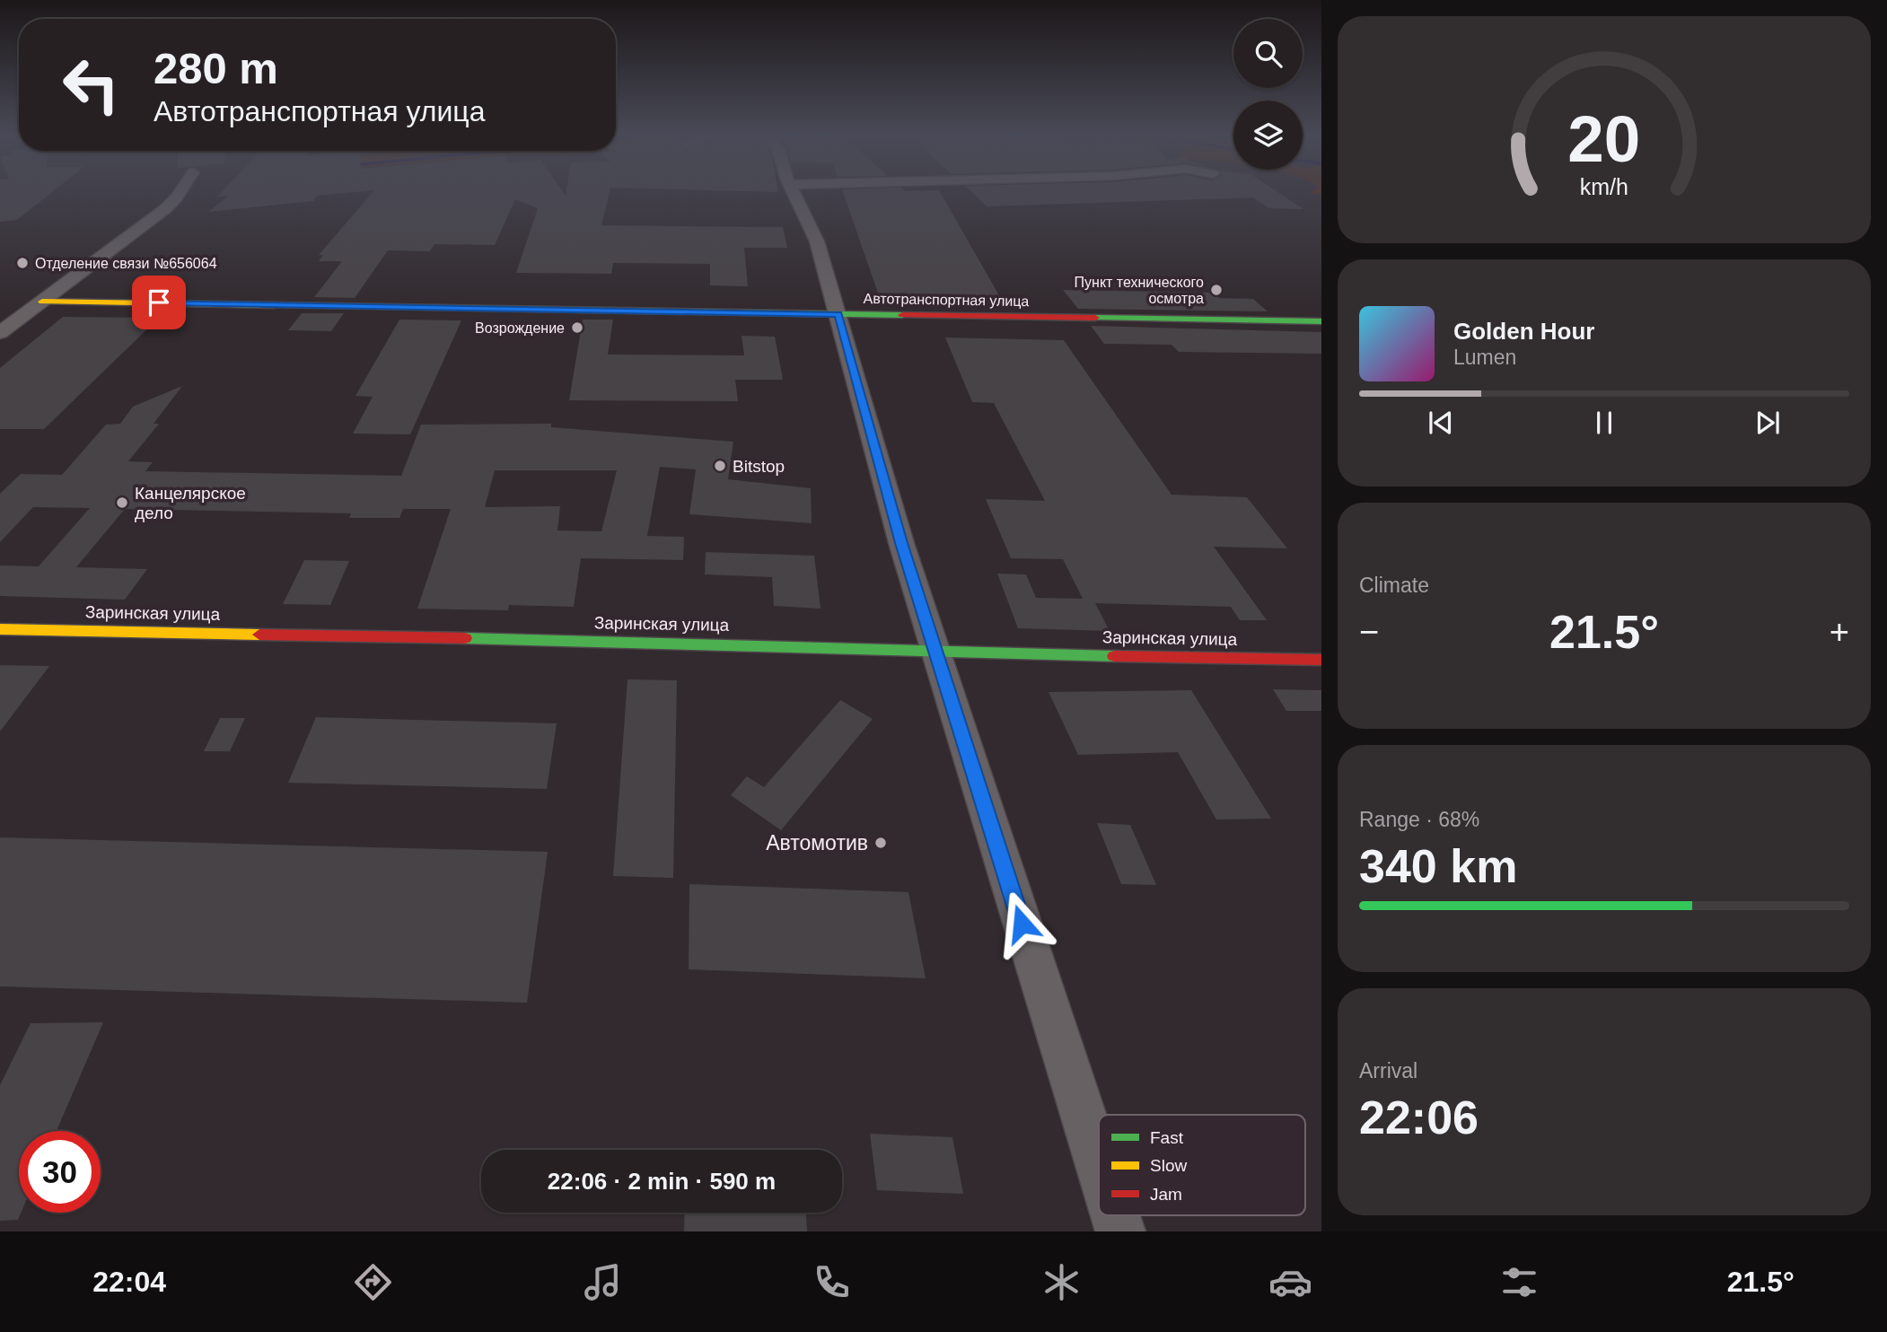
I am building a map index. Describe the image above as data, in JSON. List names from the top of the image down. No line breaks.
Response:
{"streets":{"street":["Автотранспортная улица","Заринская улица"]},"places":["Отделение связи №656064","Пункт технического осмотра","Возрождение","Bitstop","Канцелярское дело","Автомотив"],"legend":["Fast","Slow","Jam"],"page":{"turn":["280 m","Автотранспортная улица"],"song":["Golden Hour","Lumen"],"tile":["Climate",["Range · 68%","340 km"],["Arrival","22:06"]],"heat":["−","21.5°","+"],"limit":"30","trip":"22:06 · 2 min · 590 m","tabs":["22:04","21.5°"],"gauge":["20","km/h"]}}
